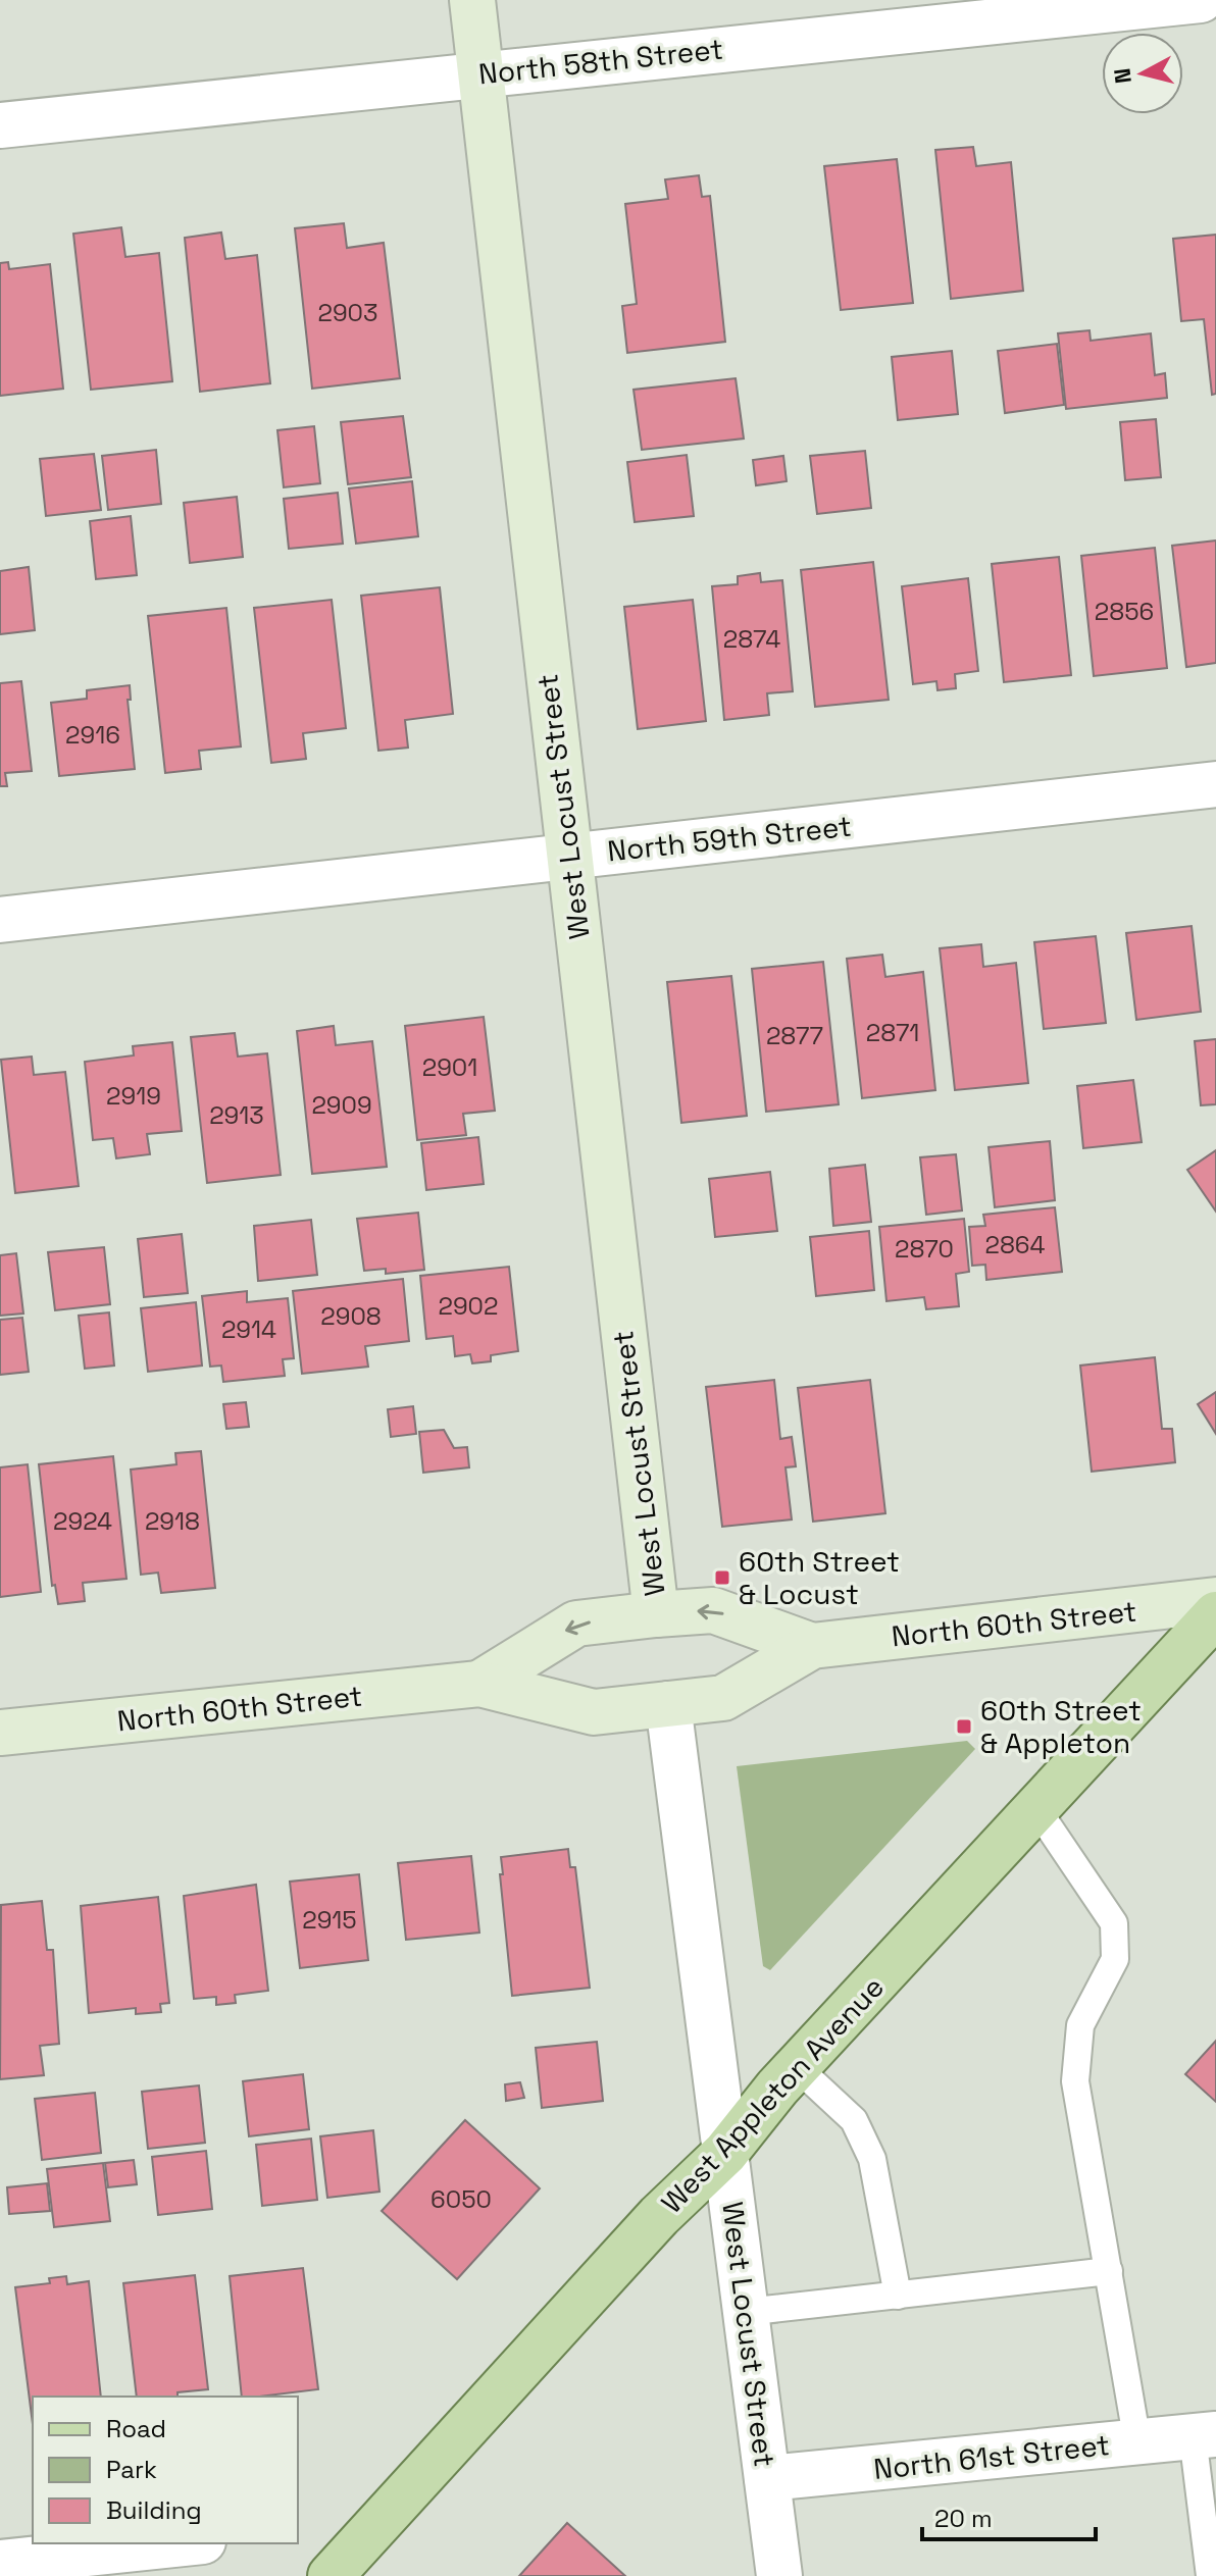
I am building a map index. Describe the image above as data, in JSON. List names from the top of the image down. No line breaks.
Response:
{"streets":{"main road":["West Appleton Avenue"],"street":["North 58th Street","West Locust Street","North 59th Street","North 60th Street","North 61st Street"]},"crossings":[["North 58th Street","West Locust Street"],["West Locust Street","North 59th Street"],["West Locust Street","North 60th Street"],["West Locust Street","West Appleton Avenue"],["West Locust Street","North 61st Street"]],"places":{"transit":["60th Street & Locust","60th Street & Appleton"]},"house_numbers":["2903","2856","2874","2916","2871","2877","2901","2919","2909","2913","2864","2870","2902","2908","2914","2924","2918","2915","6050"],"legend":["Road","Park","Building"],"scale_bar":"20 m","north":"left"}
